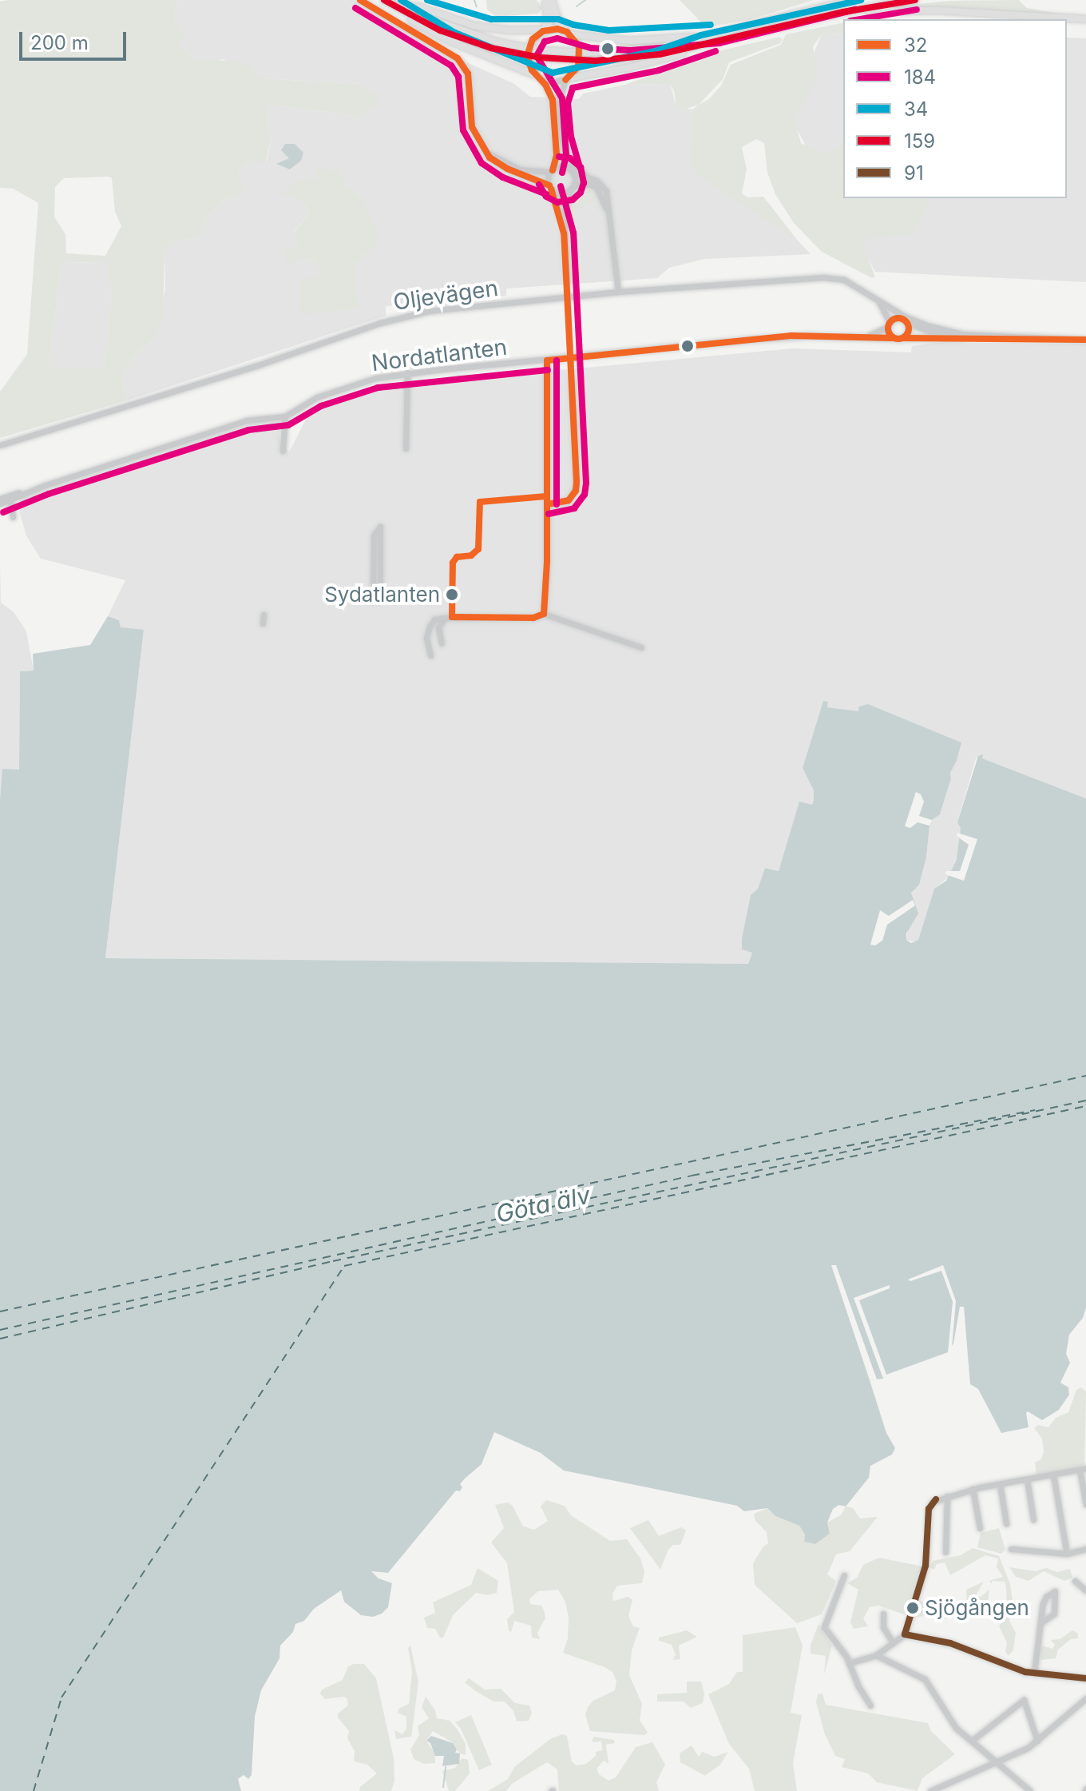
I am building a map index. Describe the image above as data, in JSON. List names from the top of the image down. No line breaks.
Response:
{"streets":{"street":["Oljevägen","Nordatlanten"]},"crossings":[["Oljevägen","Nordatlanten"]],"water":["Göta älv"],"places":["Sydatlanten","Sjögången"],"lines":["transit line 32","transit line 34","transit line 159","transit line 184","transit line 91"],"legend":["32","184","34","159","91"],"scale_bar":"200 m"}
